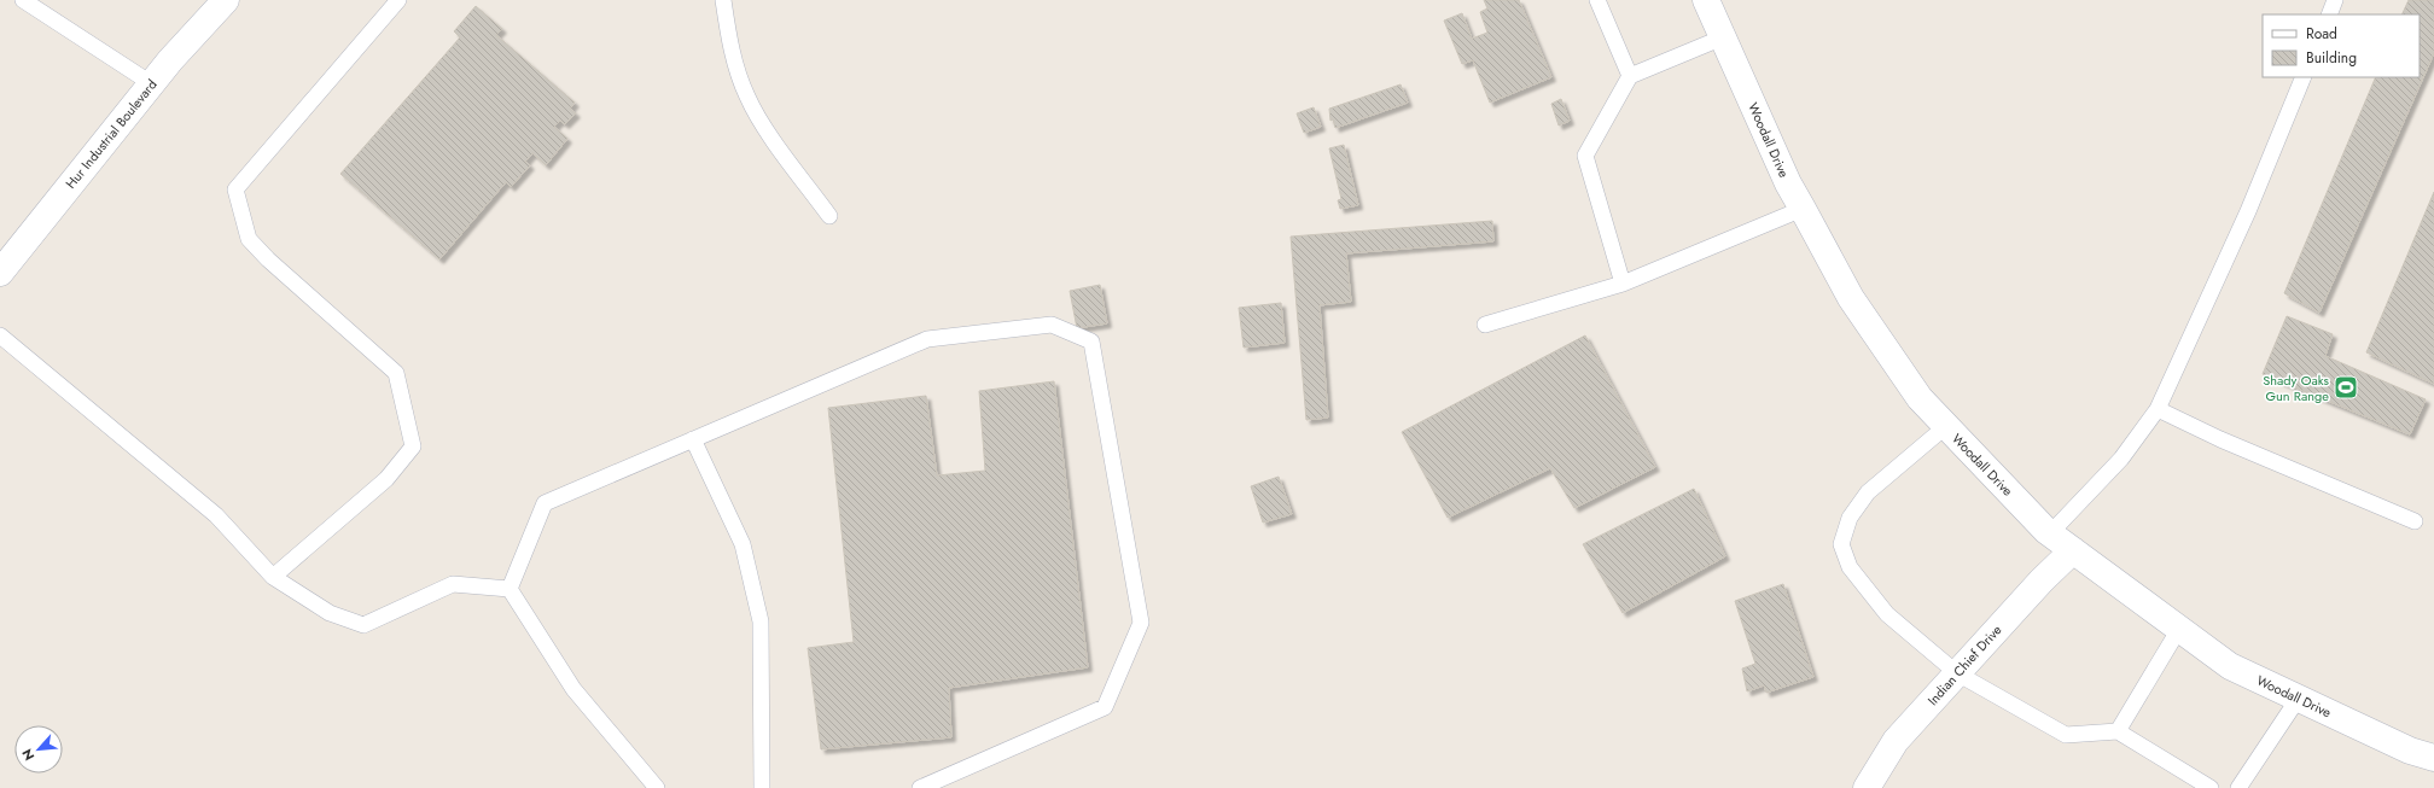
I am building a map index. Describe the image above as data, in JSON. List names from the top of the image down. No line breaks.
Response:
{"streets":{"street":["Hur Industrial Boulevard","Woodall Drive","Indian Chief Drive"]},"crossings":[["Woodall Drive","Indian Chief Drive"]],"places":{"sports":["Shady Oaks Gun Range"]},"legend":["Road","Building"],"north":"bottom left"}
